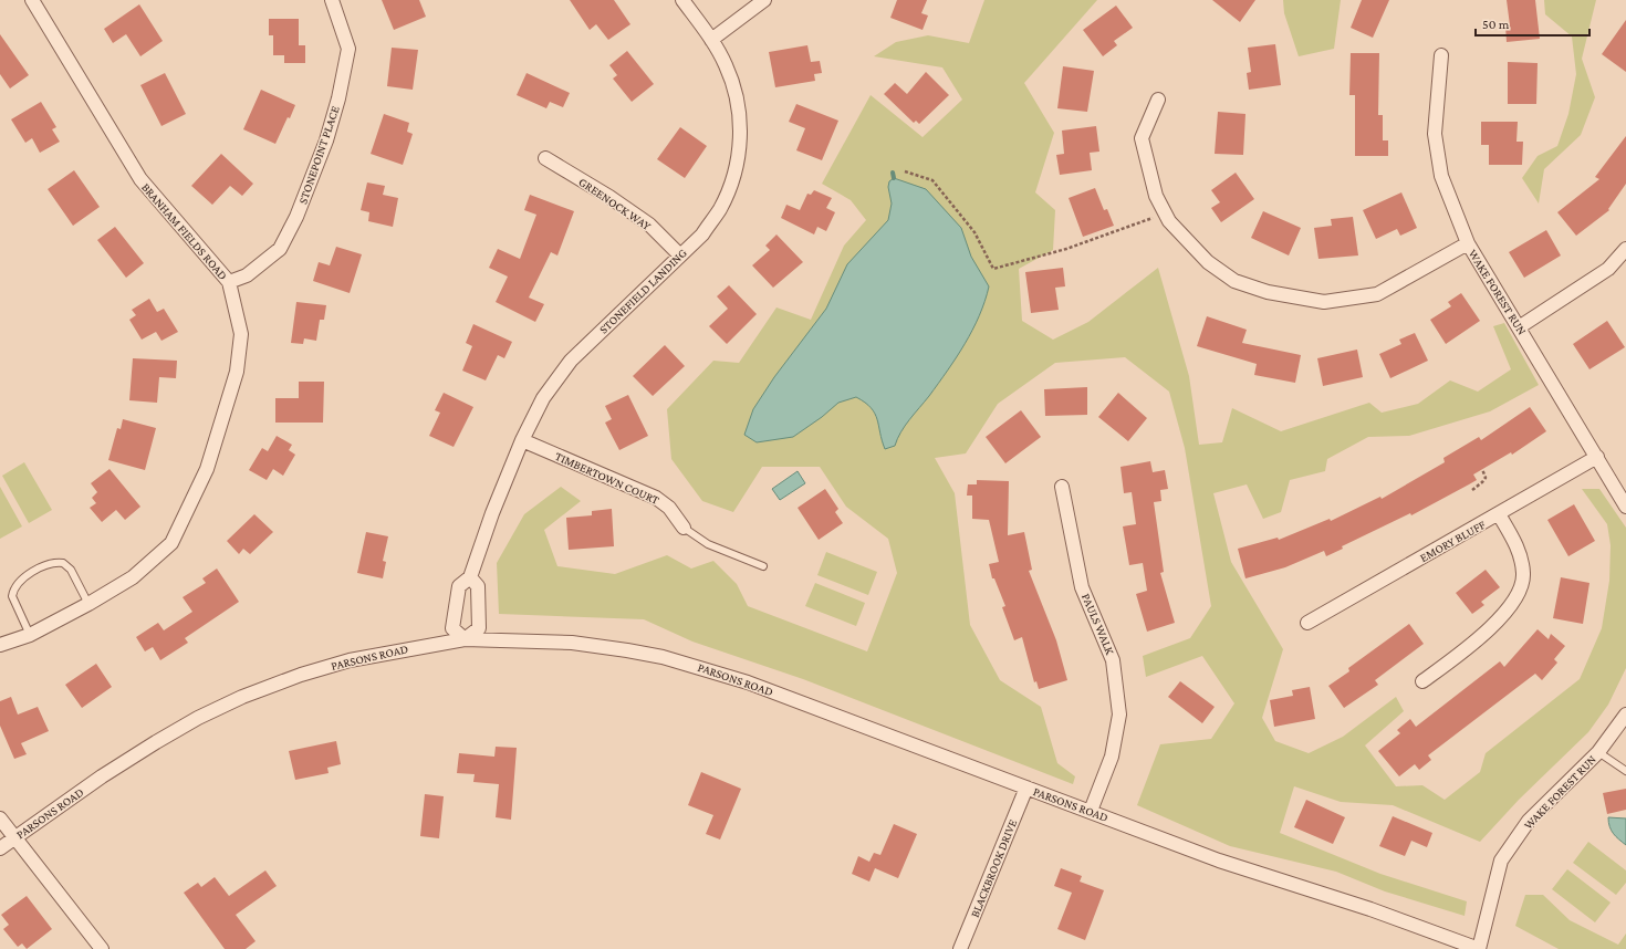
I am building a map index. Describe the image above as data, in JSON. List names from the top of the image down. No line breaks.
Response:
{"streets":{"street":["STONEPOINT PLACE","GREENOCK WAY","BRANHAM FIELDS ROAD","STONEFIELD LANDING","WAKE FOREST RUN","TIMBERTOWN COURT","EMORY BLUFF","PAULS WALK","PARSONS ROAD","BLACKBROOK DRIVE"]},"crossings":[["STONEPOINT PLACE","BRANHAM FIELDS ROAD"],["GREENOCK WAY","STONEFIELD LANDING"],["STONEFIELD LANDING","TIMBERTOWN COURT"],["STONEFIELD LANDING","PARSONS ROAD"],["WAKE FOREST RUN","EMORY BLUFF"],["WAKE FOREST RUN","PARSONS ROAD"],["PAULS WALK","PARSONS ROAD"],["PARSONS ROAD","BLACKBROOK DRIVE"]],"scale_bar":"50 m"}
